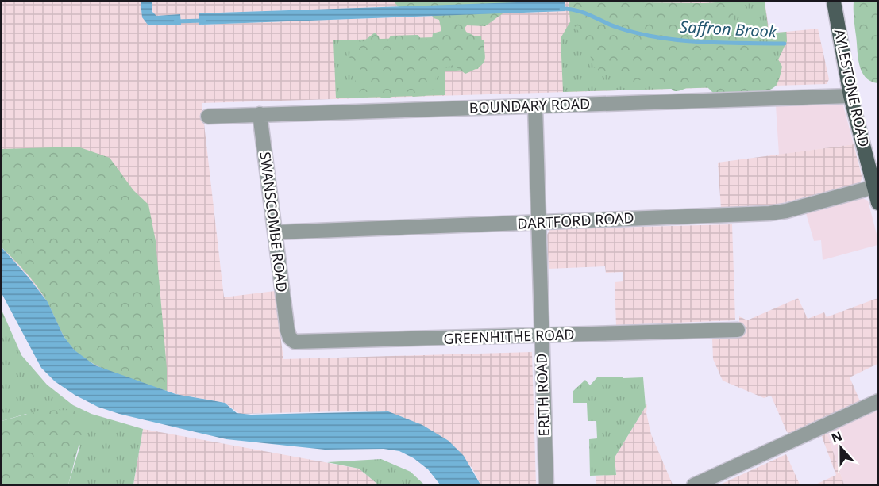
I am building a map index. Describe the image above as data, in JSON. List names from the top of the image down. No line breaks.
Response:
{"streets":{"main road":["AYLESTONE ROAD"],"street":["BOUNDARY ROAD","DARTFORD ROAD","SWANSCOMBE ROAD","GREENHITHE ROAD","ERITH ROAD"]},"crossings":[["AYLESTONE ROAD","BOUNDARY ROAD"],["AYLESTONE ROAD","DARTFORD ROAD"],["BOUNDARY ROAD","SWANSCOMBE ROAD"],["BOUNDARY ROAD","ERITH ROAD"],["DARTFORD ROAD","SWANSCOMBE ROAD"],["DARTFORD ROAD","ERITH ROAD"],["SWANSCOMBE ROAD","GREENHITHE ROAD"],["GREENHITHE ROAD","ERITH ROAD"]],"water":["Saffron Brook"],"north":"top"}
